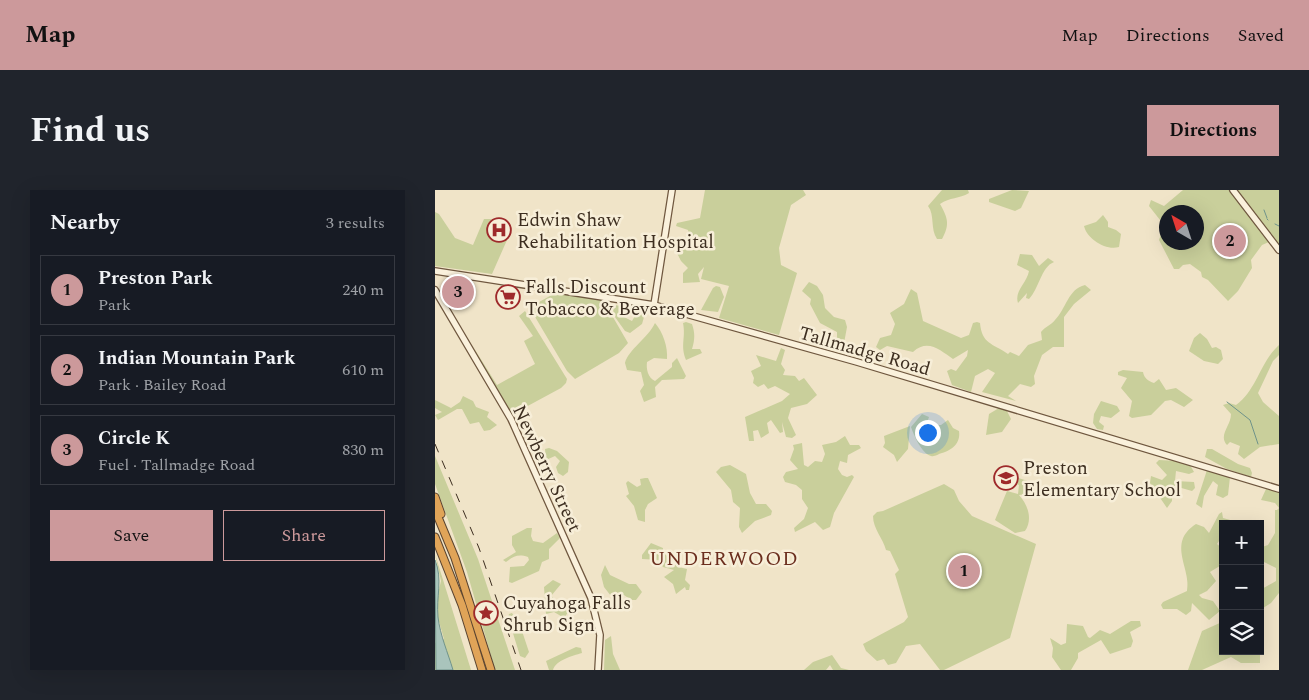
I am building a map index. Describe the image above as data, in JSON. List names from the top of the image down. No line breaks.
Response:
{"streets":{"street":["Tallmadge Road","Newberry Street"]},"districts":["UNDERWOOD"],"places":{"hospital":["Edwin Shaw Rehabilitation Hospital"],"supermarket":["Falls Discount Tobacco & Beverage"],"school or university":["Preston Elementary School"],"place":["Cuyahoga Falls Shrub Sign"]},"north":"top left","page":{"header":"Map","nav":["Map","Directions","Saved"],"title":"Find us","buttons":["Directions",["Save","Share"]],"heading":["Nearby","3 results"],"pins":["2","3","1"],"list":[{"mark":"1","name":"Preston Park","note":"Park","value":"240 m"},{"mark":"2","name":"Indian Mountain Park","note":"Park · Bailey Road","value":"610 m"},{"mark":"3","name":"Circle K","note":"Fuel · Tallmadge Road","value":"830 m"}],"map_buttons":["+","−"]}}
